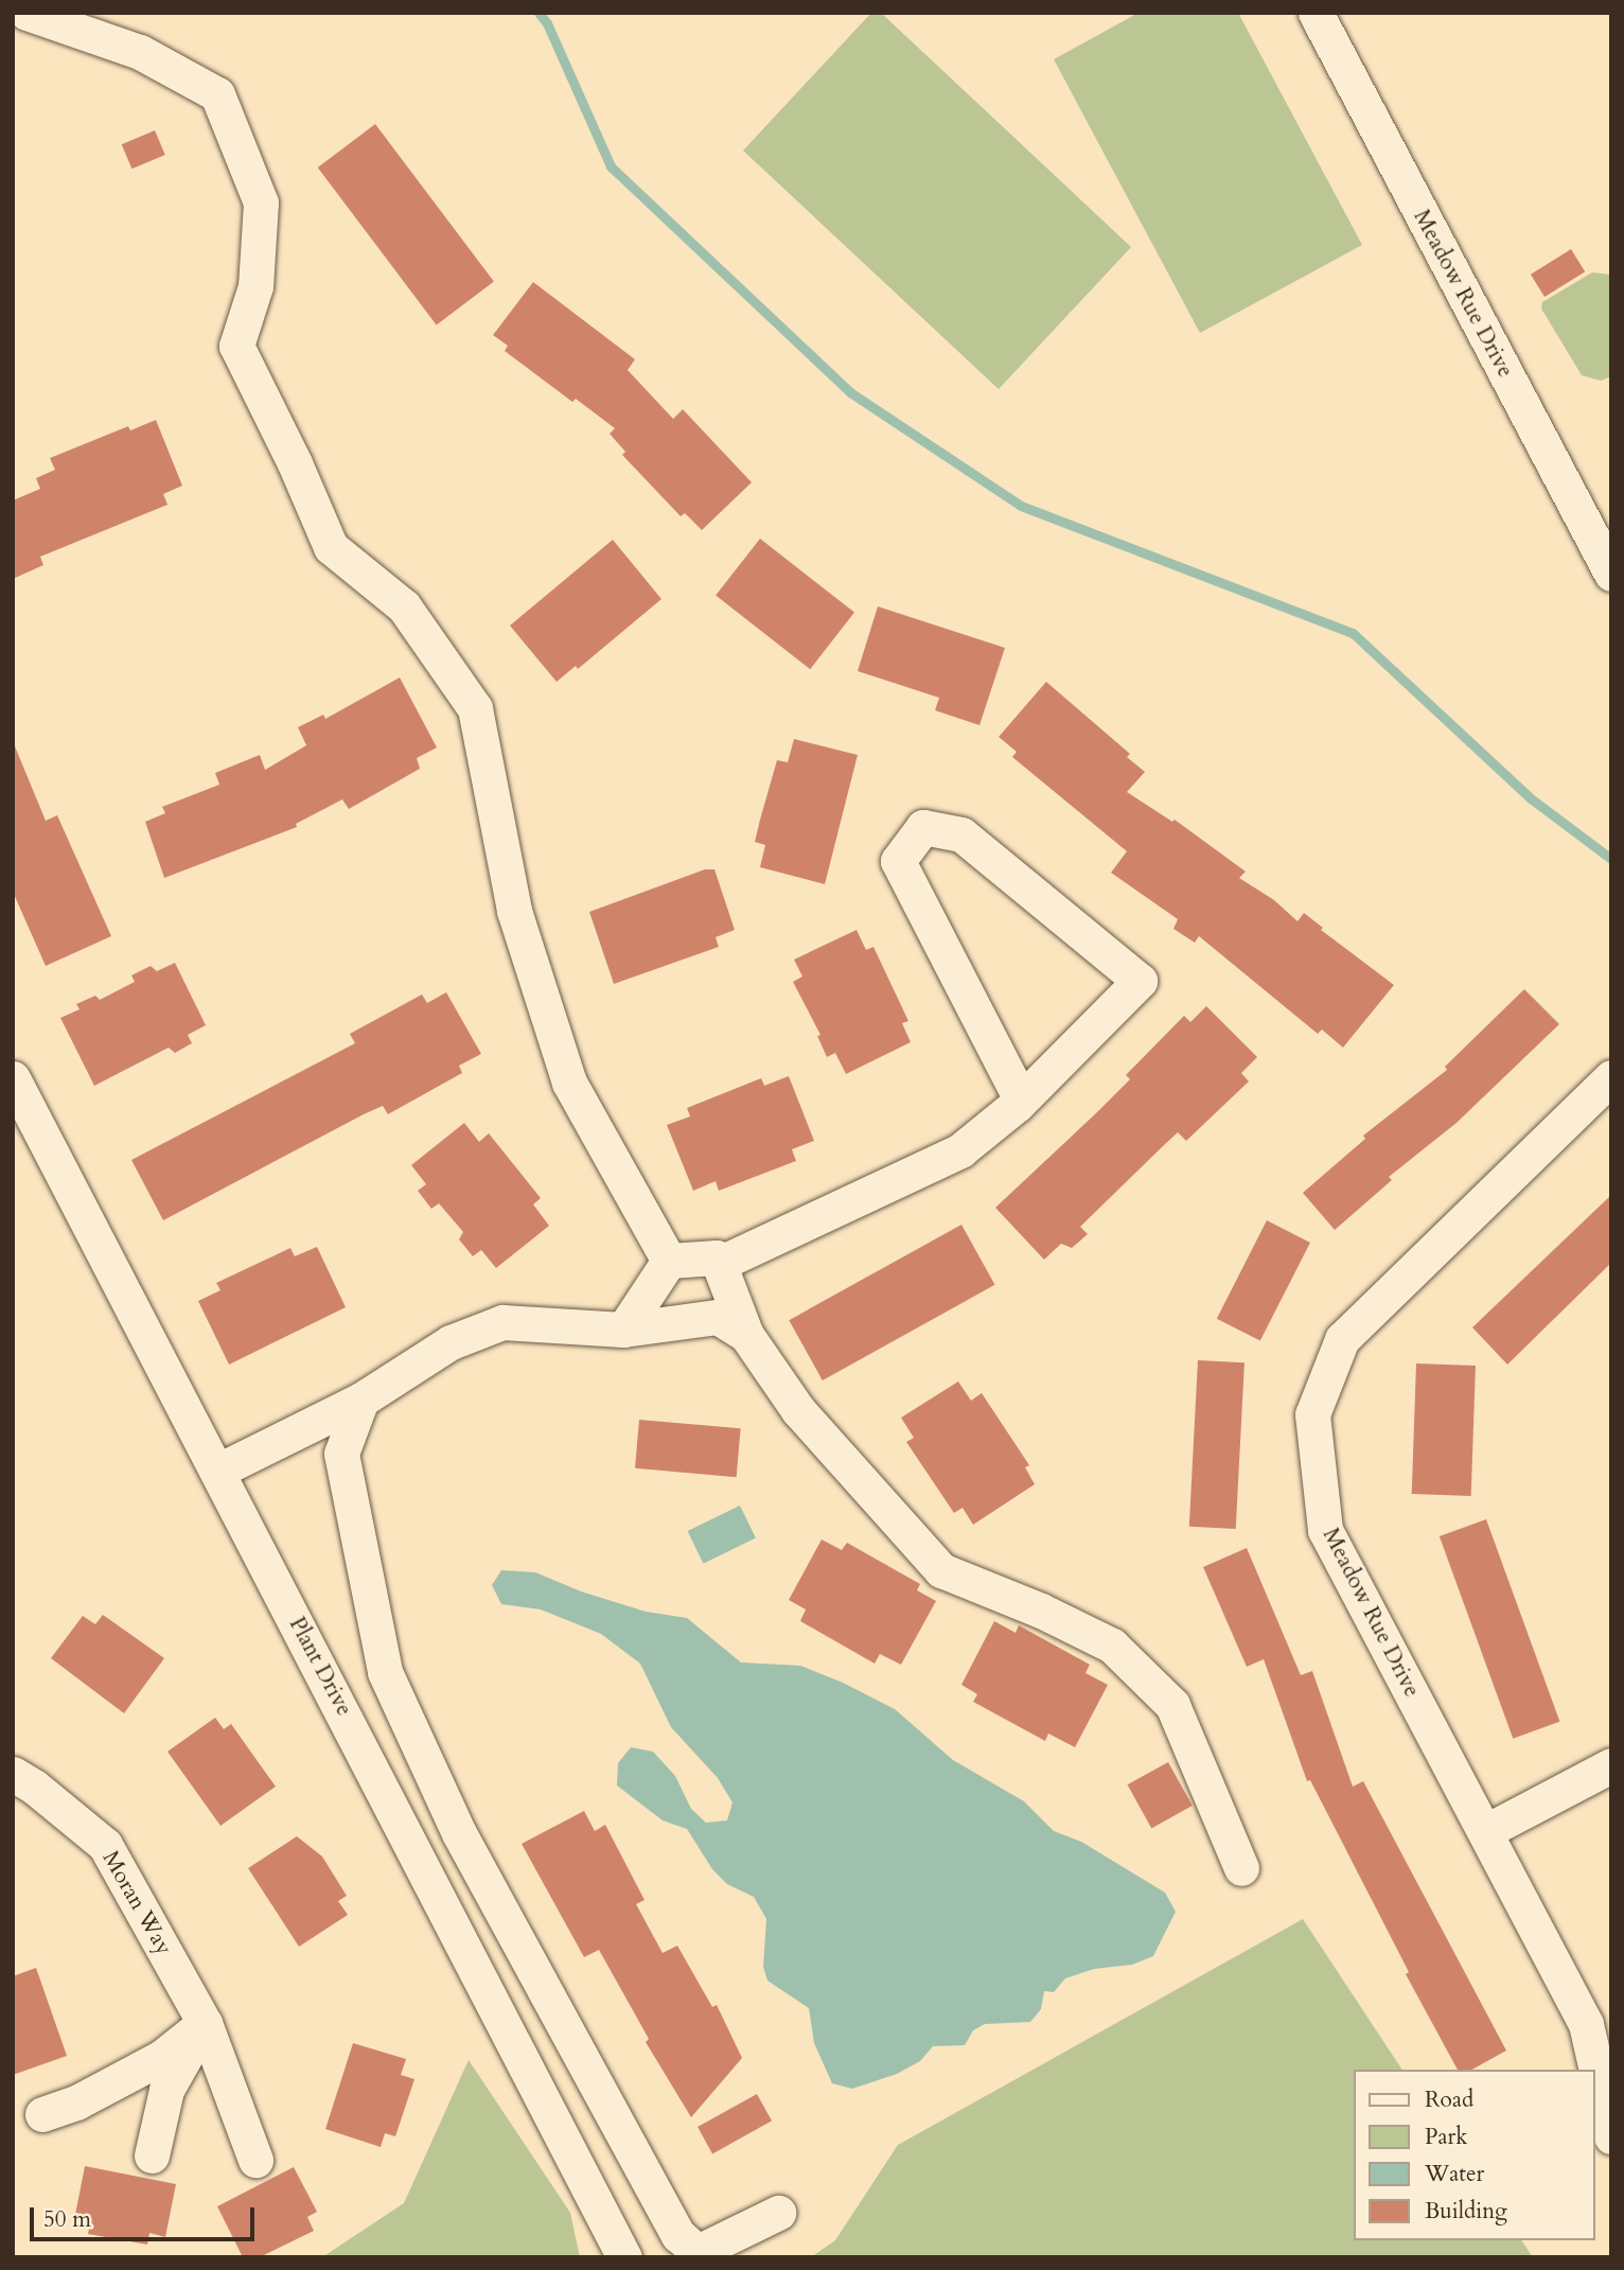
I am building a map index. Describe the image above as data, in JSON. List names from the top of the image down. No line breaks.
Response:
{"streets":{"street":["Meadow Rue Drive","Plant Drive","Moran Way"]},"legend":["Road","Park","Water","Building"],"scale_bar":"50 m"}
